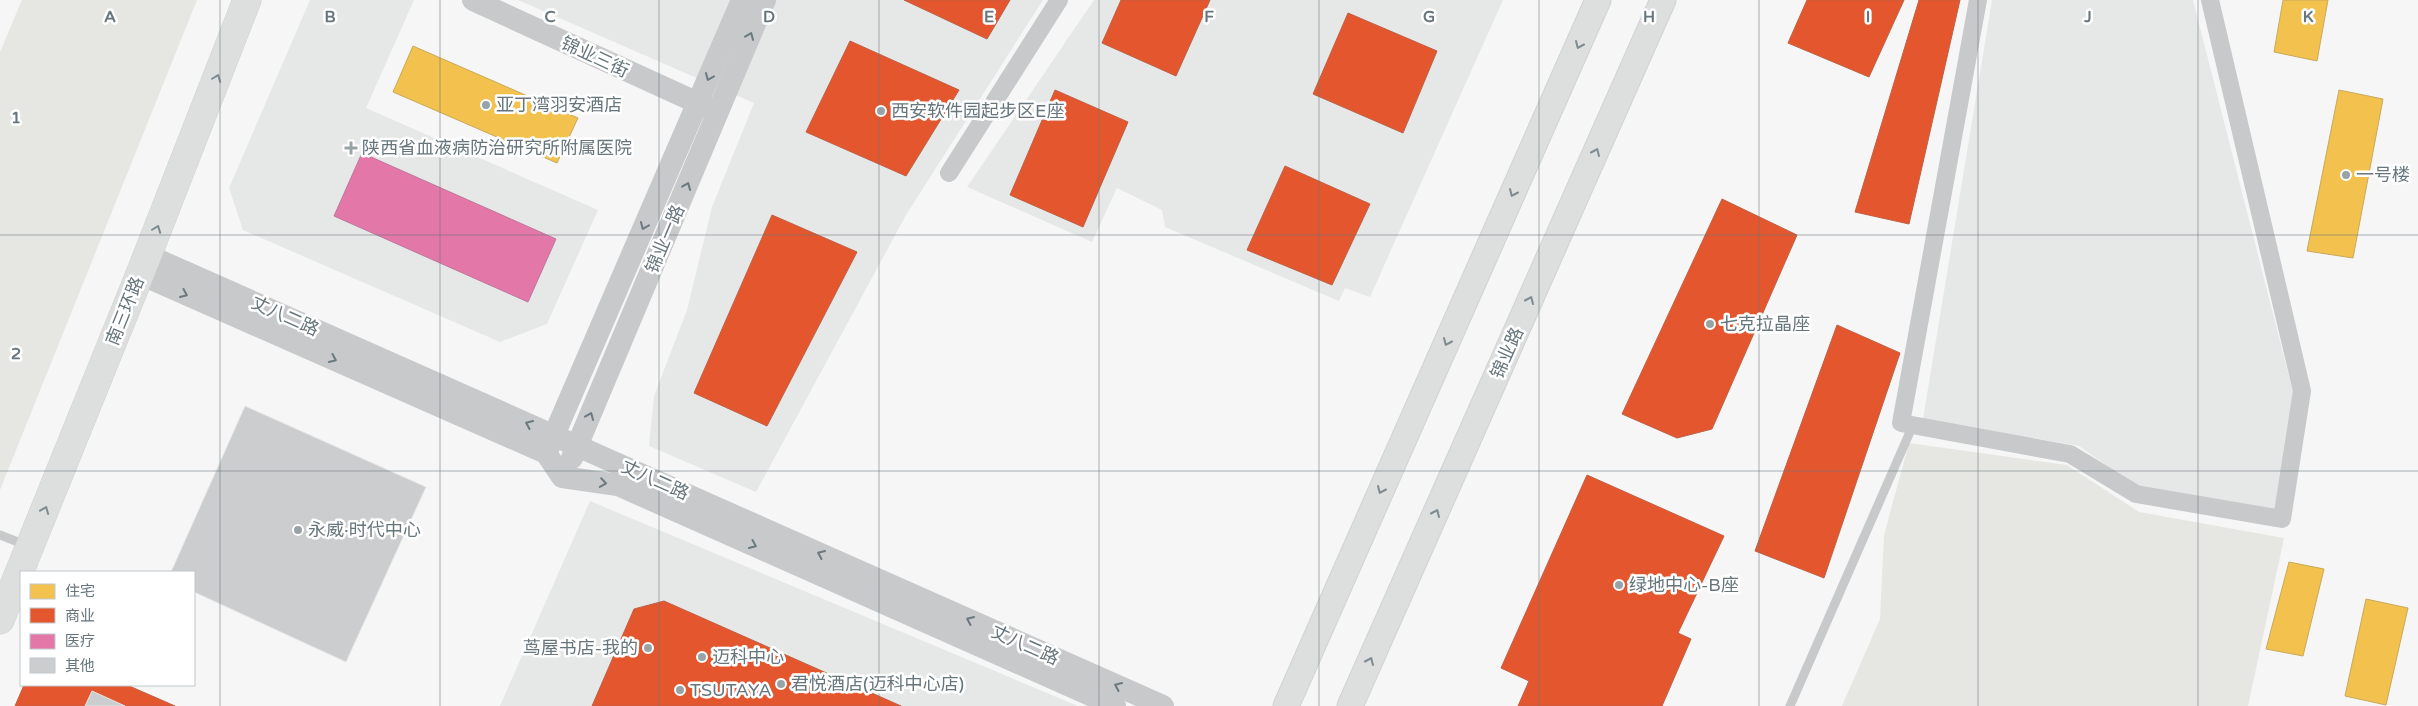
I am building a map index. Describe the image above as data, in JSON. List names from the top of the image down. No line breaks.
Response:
{"streets":{"highway":["南三环路"],"main road":["锦业路"],"street":["锦业三街","锦业一路","丈八二路"]},"crossings":[["锦业三街","锦业一路"],["锦业一路","丈八二路"],["南三环路","丈八二路"]],"one_way":["南三环路"],"places":{"other":["亚丁湾羽安酒店","西安软件园起步区E座","一号楼","七克拉晶座","永威·时代中心","绿地中心-B座","茑屋书店-我的","迈科中心","君悦酒店(迈科中心店)","TSUTAYA"],"health":["陕西省血液病防治研究所附属医院"]},"legend":["住宅","商业","医疗","其他"],"grid":{"columns":["A","B","C","D","E","F","G","H","I","J","K"],"rows":["1","2"]}}
